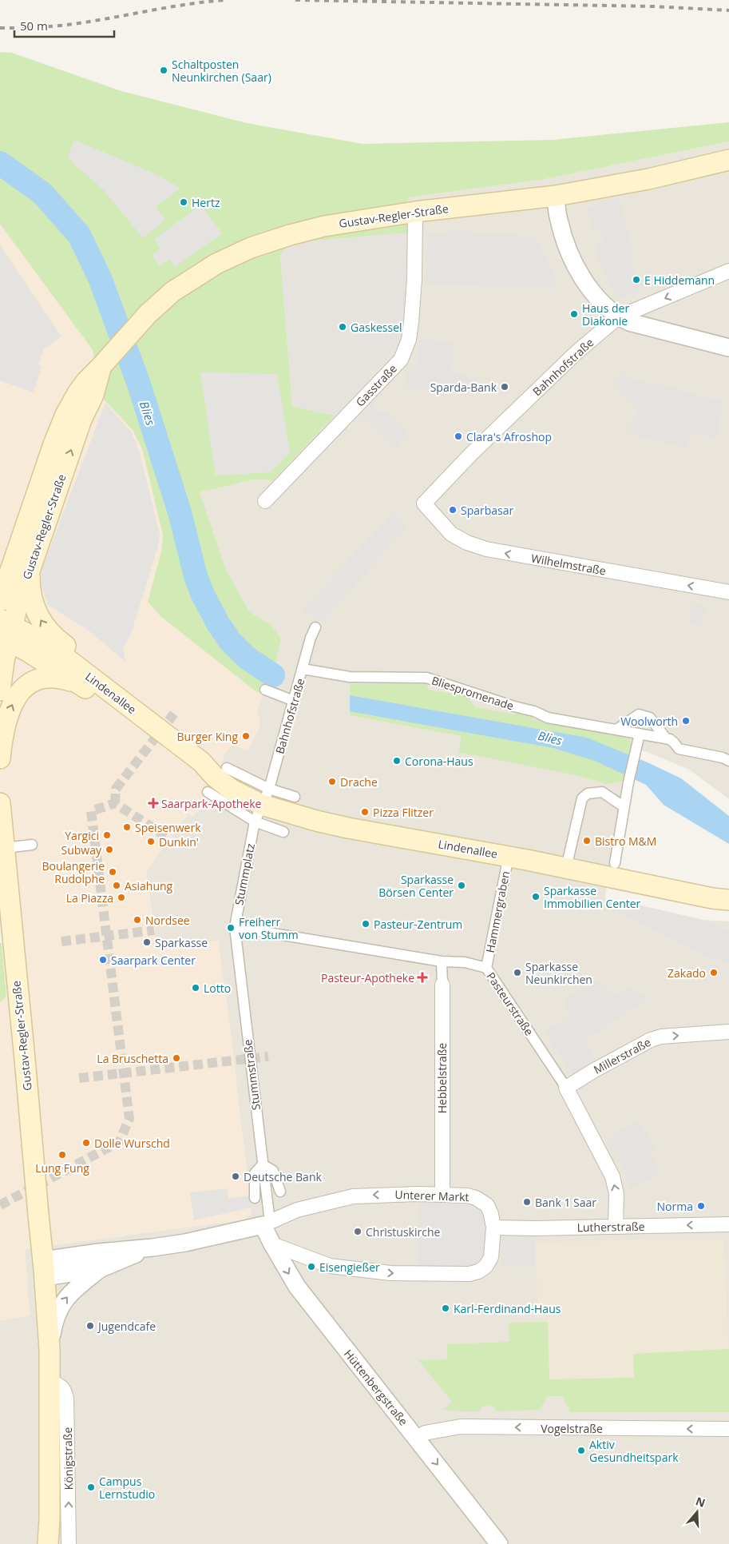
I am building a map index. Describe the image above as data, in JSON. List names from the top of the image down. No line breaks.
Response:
{"streets":{"main road":["Gustav-Regler-Straße","Lindenallee","Königstraße"],"street":["Bahnhofstraße","Gasstraße","Wilhelmstraße","Bliespromenade","Stummplatz","Hammergraben","Pasteurstraße","Millerstraße","Stummstraße","Hebbelstraße","Unterer Markt","Lutherstraße","Hüttenbergstraße","Vogelstraße"]},"crossings":[["Gustav-Regler-Straße","Gasstraße"],["Gustav-Regler-Straße","Lindenallee"],["Gustav-Regler-Straße","Königstraße"],["Bahnhofstraße","Wilhelmstraße"],["Bahnhofstraße","Lindenallee"],["Bahnhofstraße","Bliespromenade"],["Bahnhofstraße","Stummplatz"],["Lindenallee","Stummplatz"],["Lindenallee","Hammergraben"],["Stummplatz","Pasteurstraße"],["Stummplatz","Stummstraße"],["Hammergraben","Pasteurstraße"],["Pasteurstraße","Millerstraße"],["Pasteurstraße","Stummstraße"],["Pasteurstraße","Hebbelstraße"],["Pasteurstraße","Lutherstraße"],["Stummstraße","Unterer Markt"],["Stummstraße","Hüttenbergstraße"],["Hebbelstraße","Unterer Markt"],["Unterer Markt","Lutherstraße"],["Unterer Markt","Hüttenbergstraße"],["Hüttenbergstraße","Vogelstraße"]],"one_way":["Wilhelmstraße","Millerstraße","Lutherstraße","Hüttenbergstraße","Vogelstraße"],"water":["Blies"],"places":{"other":["Schaltposten Neunkirchen (Saar)","Hertz","E Hiddemann","Haus der Diakonie","Gaskessel","Sparda-Bank","Clara's Afroshop","Sparbasar","Woolworth","Burger King","Corona-Haus","Drache","Pizza Flitzer","Speisenwerk","Yargici","Bistro M&M","Dunkin'","Subway","Boulangerie Rudolphe","Asiahung","Sparkasse Börsen Center","Sparkasse Immobilien Center","La Piazza","Nordsee","Pasteur-Zentrum","Freiherr von Stumm","Sparkasse","Saarpark Center","Sparkasse Neunkirchen","Zakado","Lotto","La Bruschetta","Dolle Wurschd","Lung Fung","Deutsche Bank","Bank 1 Saar","Norma","Christuskirche","Eisengießer","Karl-Ferdinand-Haus","Jugendcafe","Aktiv Gesundheitspark","Campus Lernstudio"],"health":["Saarpark-Apotheke","Pasteur-Apotheke"]},"scale_bar":"50 m","north":"top"}
